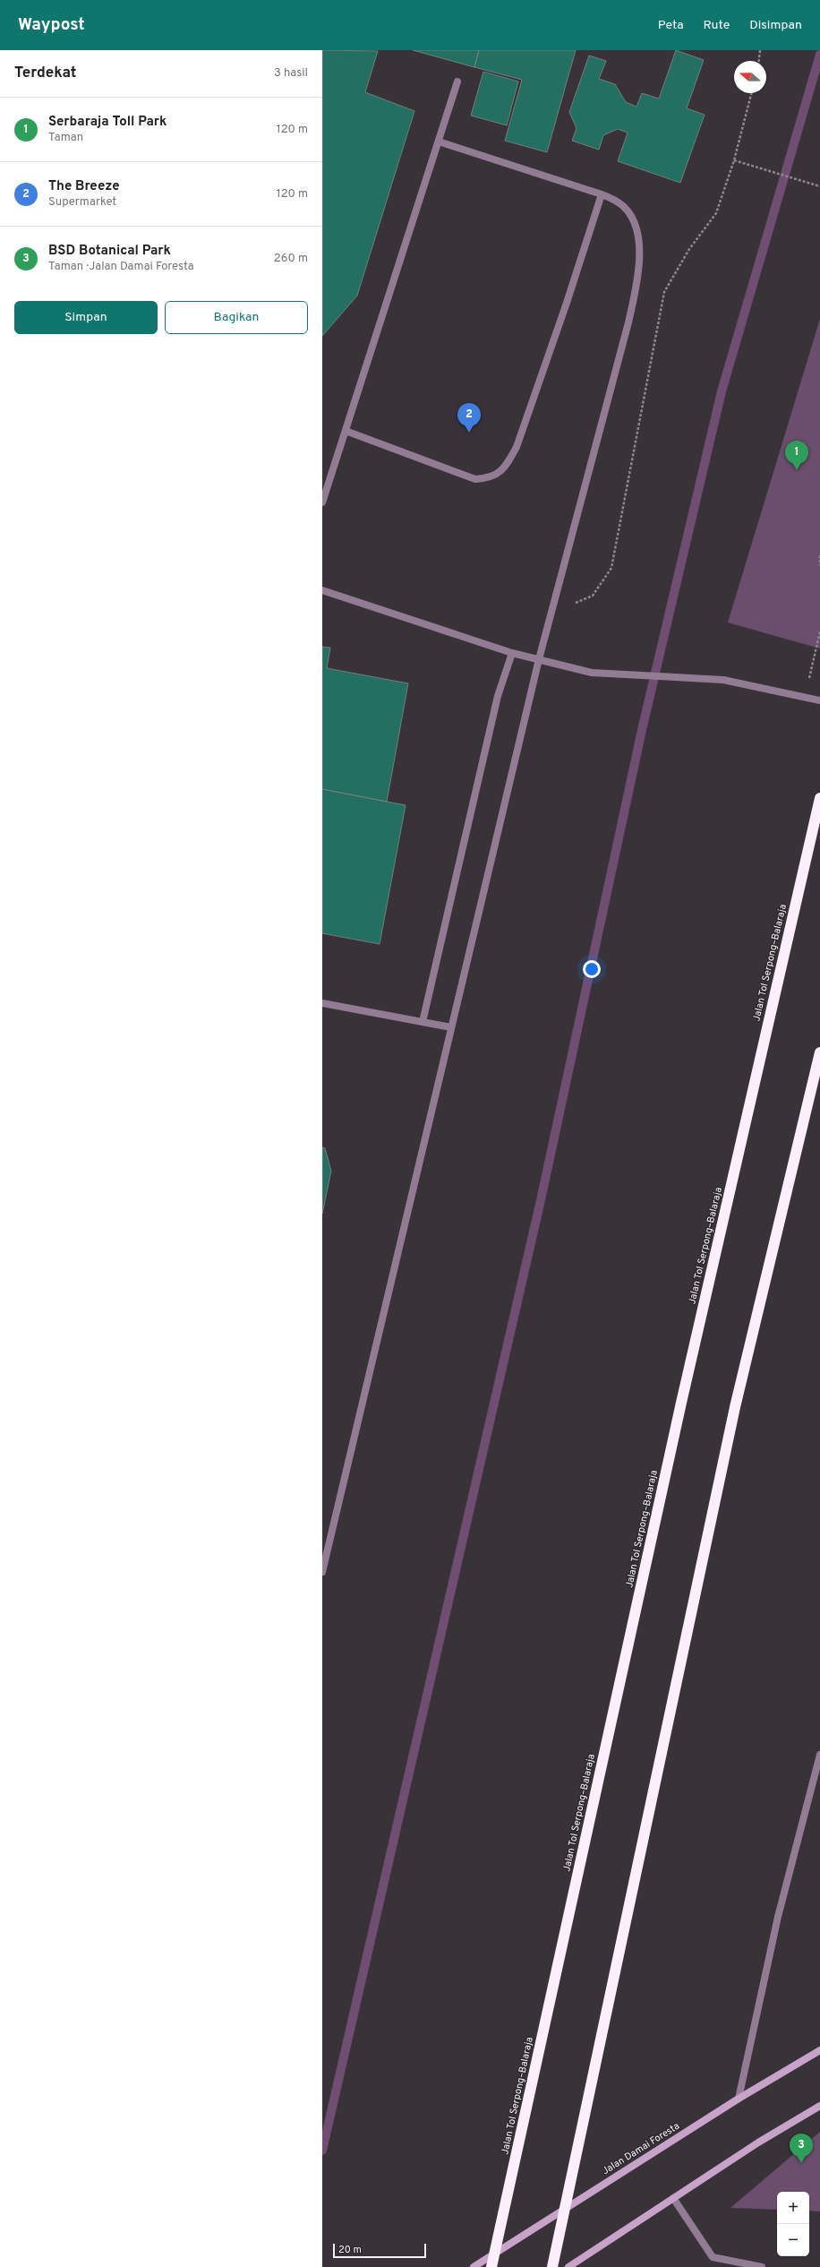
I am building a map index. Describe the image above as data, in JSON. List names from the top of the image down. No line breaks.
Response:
{"streets":{"highway":["Jalan Tol Serpong–Balaraja"],"main road":["Jalan Damai Foresta"]},"scale_bar":"20 m","north":"left","page":{"header":"Waypost","nav":["Peta","Rute","Disimpan"],"heading":["Terdekat","3 hasil"],"list":[{"mark":"1","name":"Serbaraja Toll Park","note":"Taman","value":"120 m"},{"mark":"2","name":"The Breeze","note":"Supermarket","value":"120 m"},{"mark":"3","name":"BSD Botanical Park","note":"Taman · Jalan Damai Foresta","value":"260 m"}],"buttons":["Simpan","Bagikan"],"pins":["2","1","3"],"map_buttons":["+","−"],"scale":"20 m"}}
